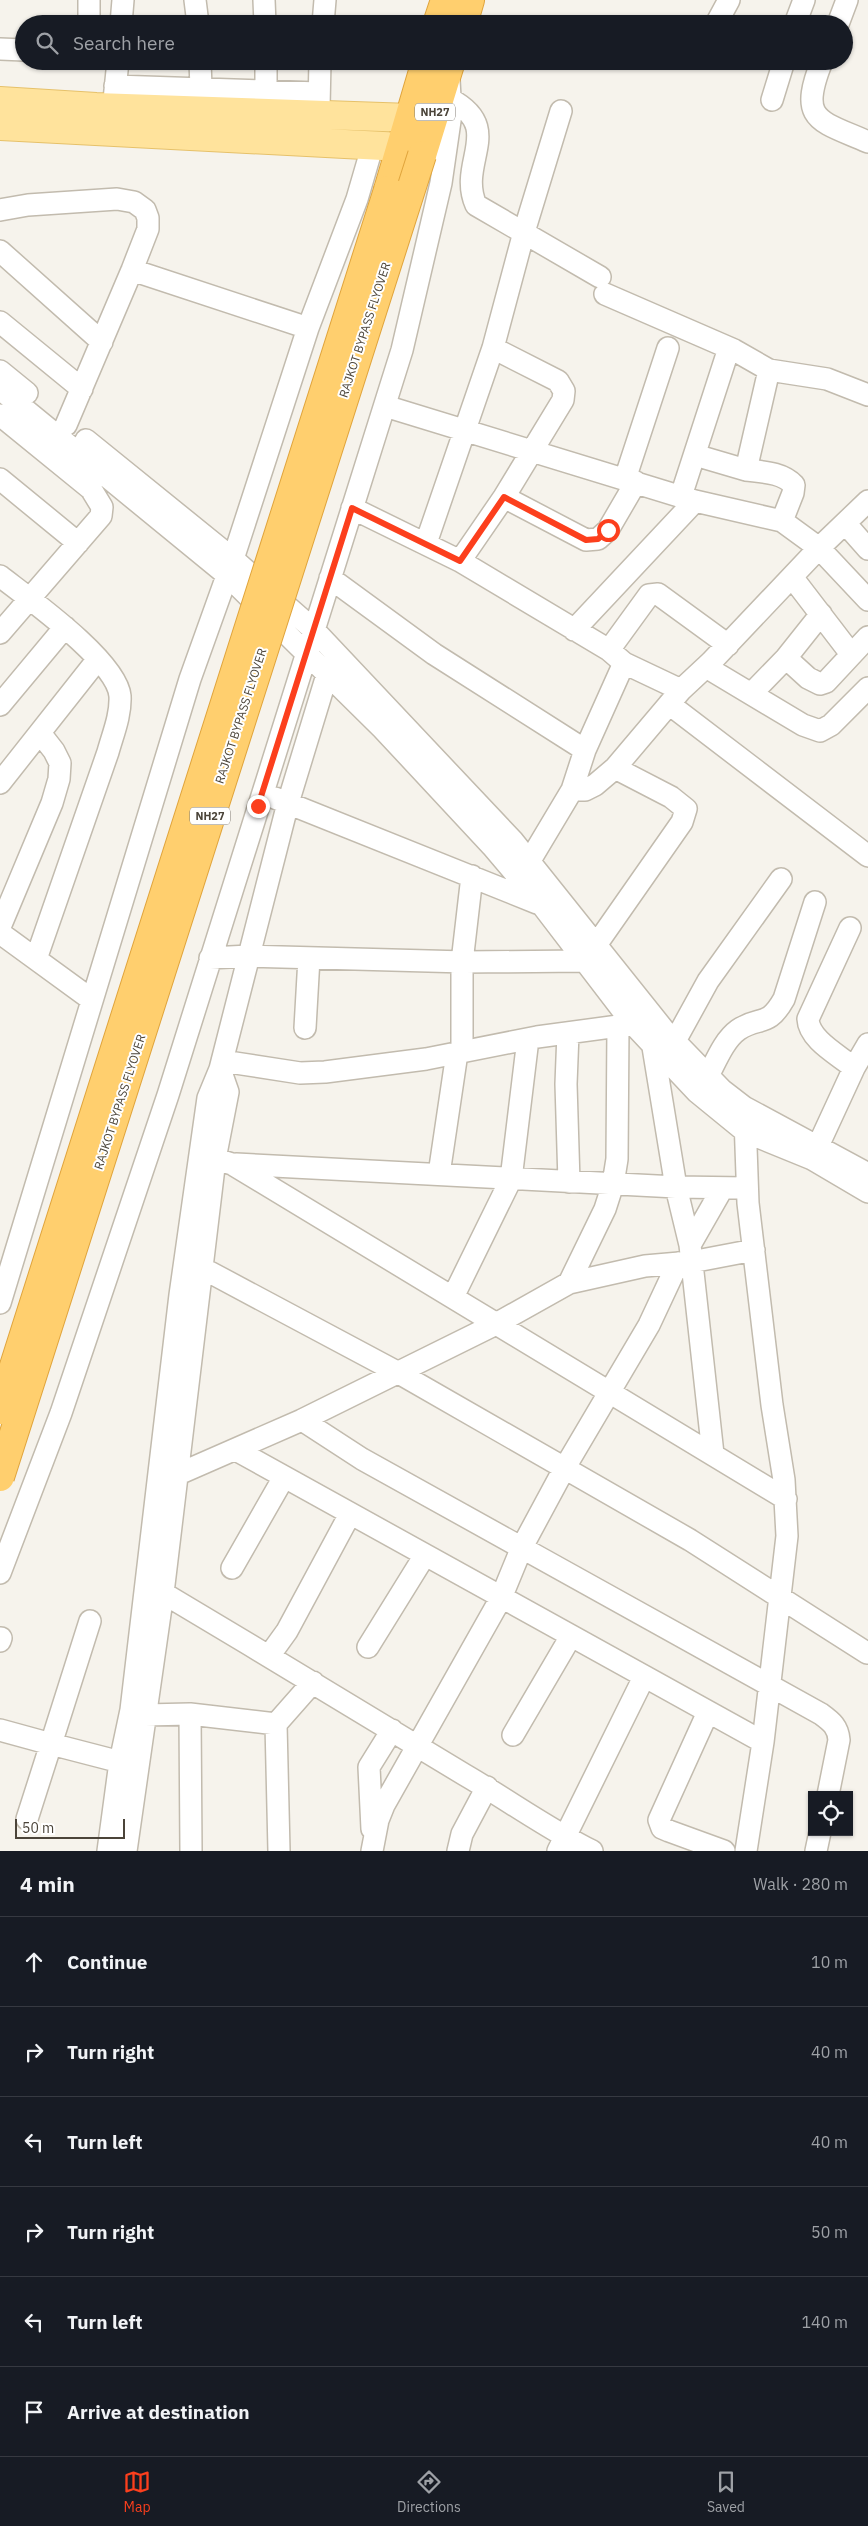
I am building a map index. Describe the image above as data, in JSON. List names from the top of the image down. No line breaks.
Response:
{"streets":{"highway":["NH27","RAJKOT BYPASS FLYOVER"]},"crossings":[["NH27","RAJKOT BYPASS FLYOVER"]],"scale_bar":"50 m","page":{"search":"Search here","scale":"50 m","heading":["4 min","Walk · 280 m"],"list":[["Continue","10 m"],["Turn right","40 m"],["Turn left","40 m"],["Turn right","50 m"],["Turn left","140 m"],"Arrive at destination"],"nav":["Map","Directions","Saved"]}}
